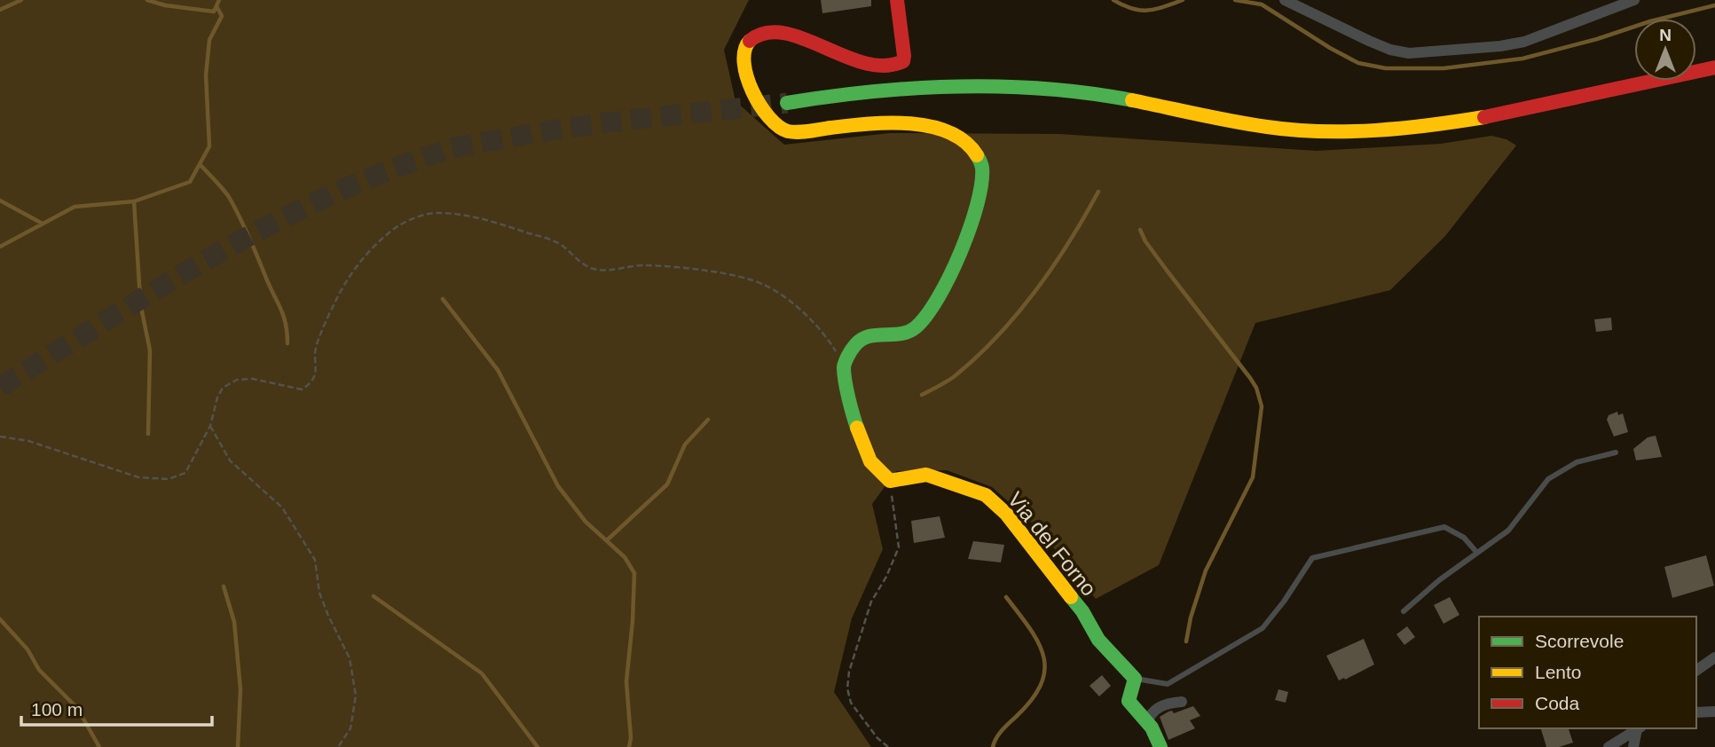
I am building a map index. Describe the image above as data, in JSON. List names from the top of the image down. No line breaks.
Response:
{"streets":{"main road":["Via del Forno"]},"legend":["Scorrevole","Lento","Coda"],"scale_bar":"100 m","north":"top"}
